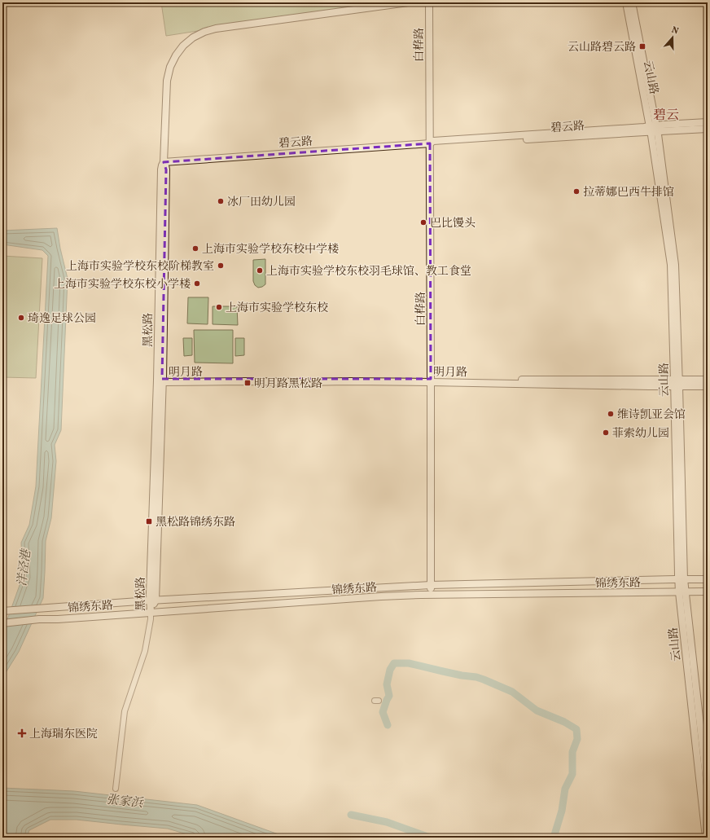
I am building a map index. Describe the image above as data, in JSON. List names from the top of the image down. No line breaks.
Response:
{"streets":{"street":["白桦路","云山路","碧云路","黑松路","明月路","锦绣东路"]},"crossings":[["白桦路","碧云路"],["白桦路","明月路"],["白桦路","锦绣东路"],["云山路","碧云路"],["云山路","明月路"],["云山路","锦绣东路"],["碧云路","黑松路"],["黑松路","明月路"],["黑松路","锦绣东路"]],"districts":["碧云"],"water":["洋泾港","张家浜"],"places":{"transit":["云山路碧云路","明月路黑松路","黑松路锦绣东路"],"other":["拉蒂娜巴西牛排馆","冰厂田幼儿园","巴比馒头","上海市实验学校东校中学楼","上海市实验学校东校阶梯教室","上海市实验学校东校羽毛球馆、教工食堂","上海市实验学校东校小学楼","上海市实验学校东校","琦逸足球公园","维诗凯亚会馆","菲索幼儿园"],"health":["上海瑞东医院"]},"north":"top"}
